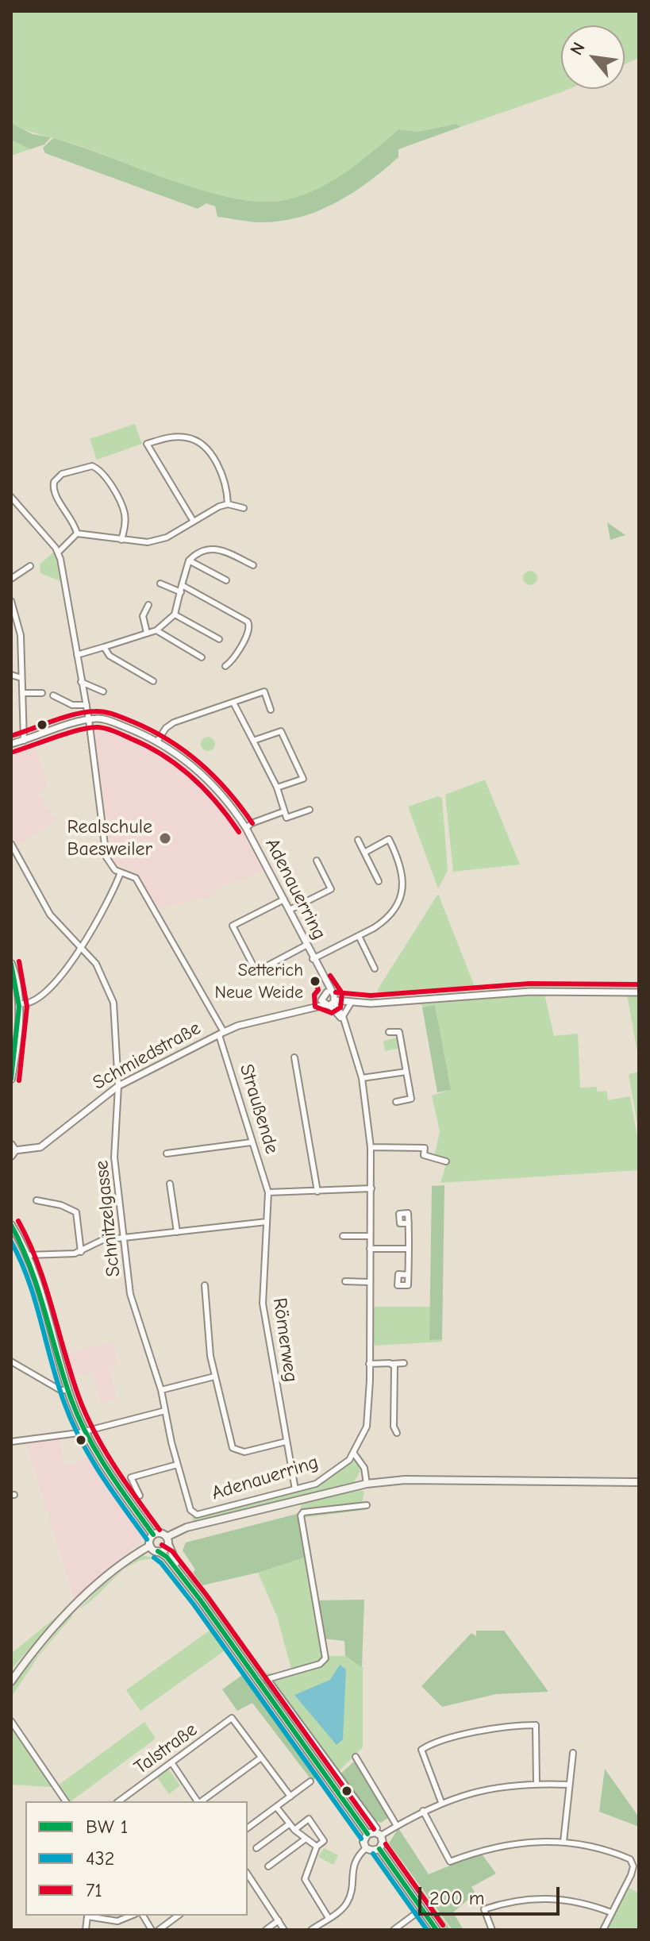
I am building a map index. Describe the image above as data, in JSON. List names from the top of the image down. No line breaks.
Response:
{"streets":{"street":["Adenauerring","Schmiedstraße","Straußende","Schnitzelgasse","Römerweg","Talstraße"]},"crossings":[["Adenauerring","Schmiedstraße"],["Adenauerring","Straußende"],["Adenauerring","Schnitzelgasse"],["Adenauerring","Römerweg"],["Schmiedstraße","Straußende"],["Schmiedstraße","Schnitzelgasse"],["Straußende","Römerweg"]],"places":["Realschule Baesweiler","Setterich Neue Weide"],"lines":["transit line 71","transit line 432"],"legend":["BW 1","432","71"],"scale_bar":"200 m","north":"top left"}
